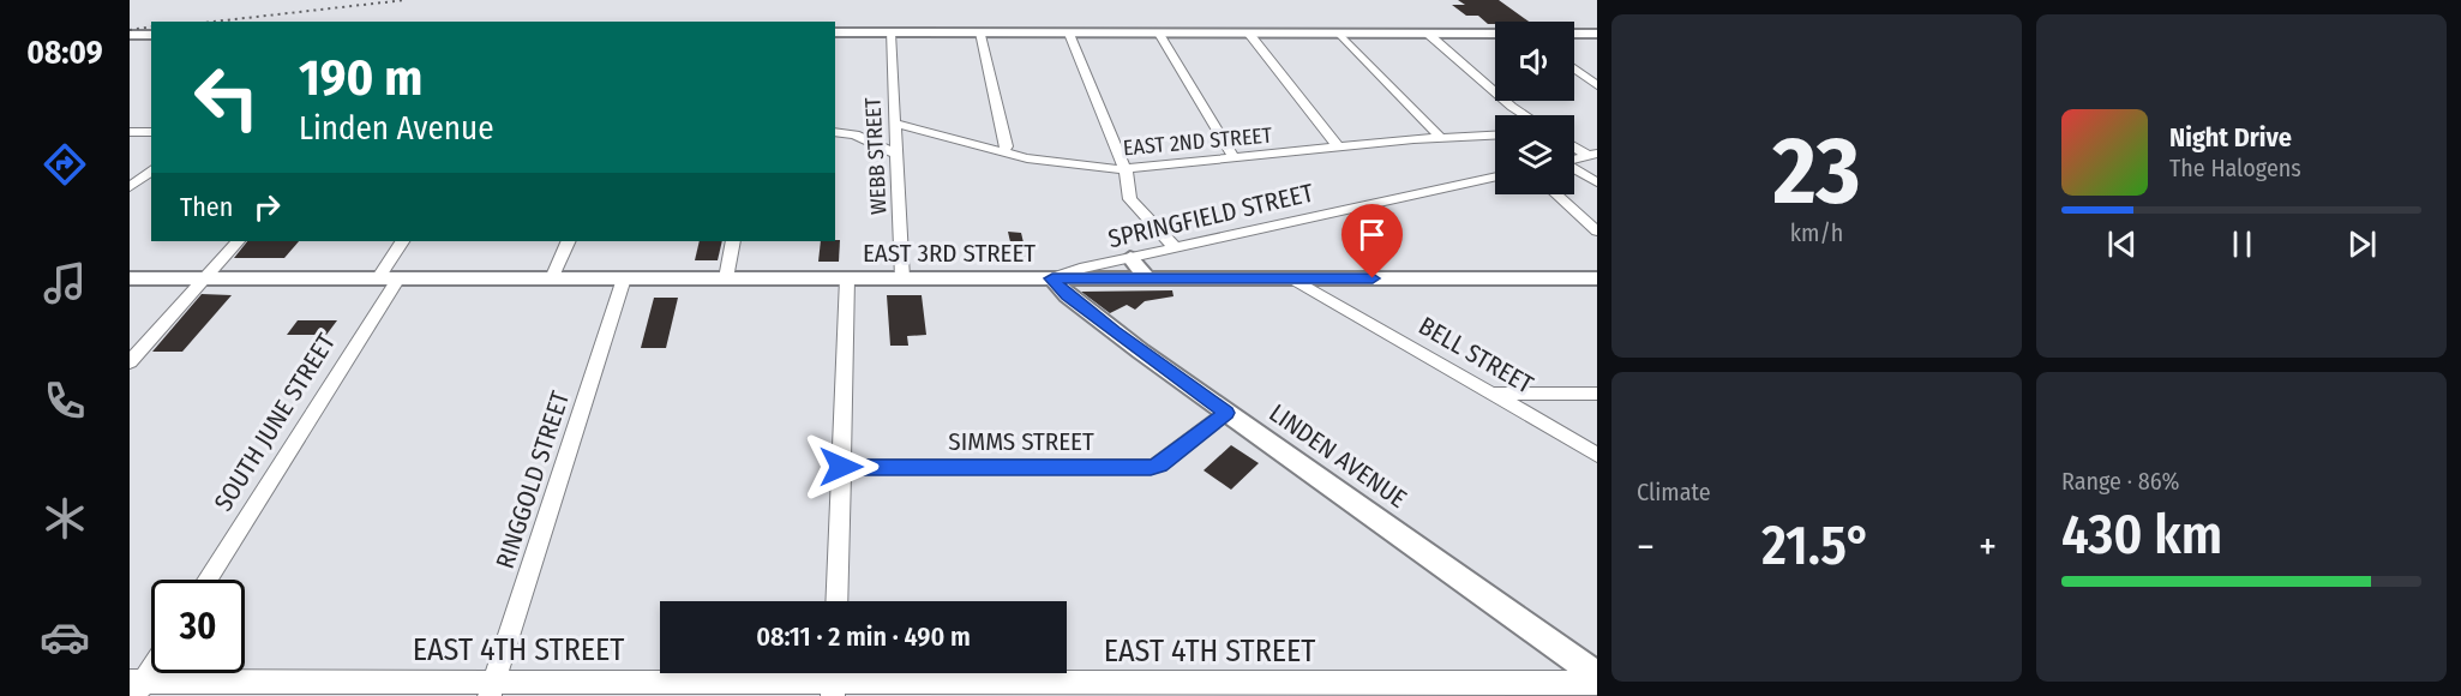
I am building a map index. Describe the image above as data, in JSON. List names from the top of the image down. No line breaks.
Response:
{"streets":{"main road":["EAST 3RD STREET","LINDEN AVENUE"],"street":["EAST 2ND STREET","WEBB STREET","SPRINGFIELD STREET","BELL STREET","SOUTH JUNE STREET","SIMMS STREET","RINGGOLD STREET","EAST 4TH STREET"]},"crossings":[["EAST 2ND STREET","WEBB STREET"],["WEBB STREET","EAST 3RD STREET"],["SPRINGFIELD STREET","EAST 3RD STREET"],["SPRINGFIELD STREET","LINDEN AVENUE"],["EAST 3RD STREET","BELL STREET"],["EAST 3RD STREET","SOUTH JUNE STREET"],["EAST 3RD STREET","LINDEN AVENUE"],["EAST 3RD STREET","RINGGOLD STREET"],["SIMMS STREET","LINDEN AVENUE"],["RINGGOLD STREET","EAST 4TH STREET"]],"page":{"tabs":"08:09","tile":[["23","km/h"],"Climate",["Range · 86%","430 km"]],"turn":["190 m","Linden Avenue"],"song":["Night Drive","The Halogens"],"then":"Then","heat":["−","21.5°","+"],"limit":"30","trip":"08:11 · 2 min · 490 m"}}
